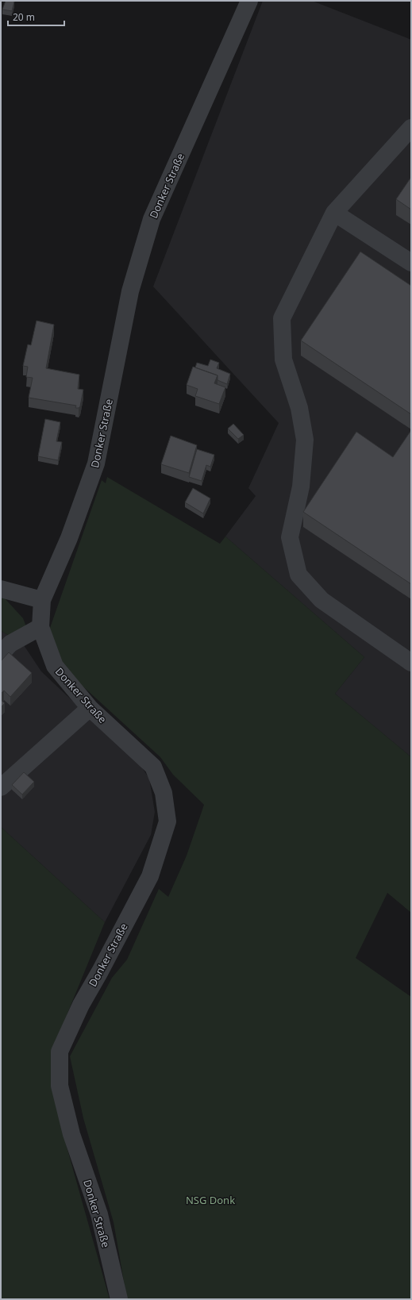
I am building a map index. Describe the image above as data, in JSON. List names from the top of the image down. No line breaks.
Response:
{"streets":{"street":["Donker Straße"]},"parks":["NSG Donk"],"scale_bar":"20 m"}
